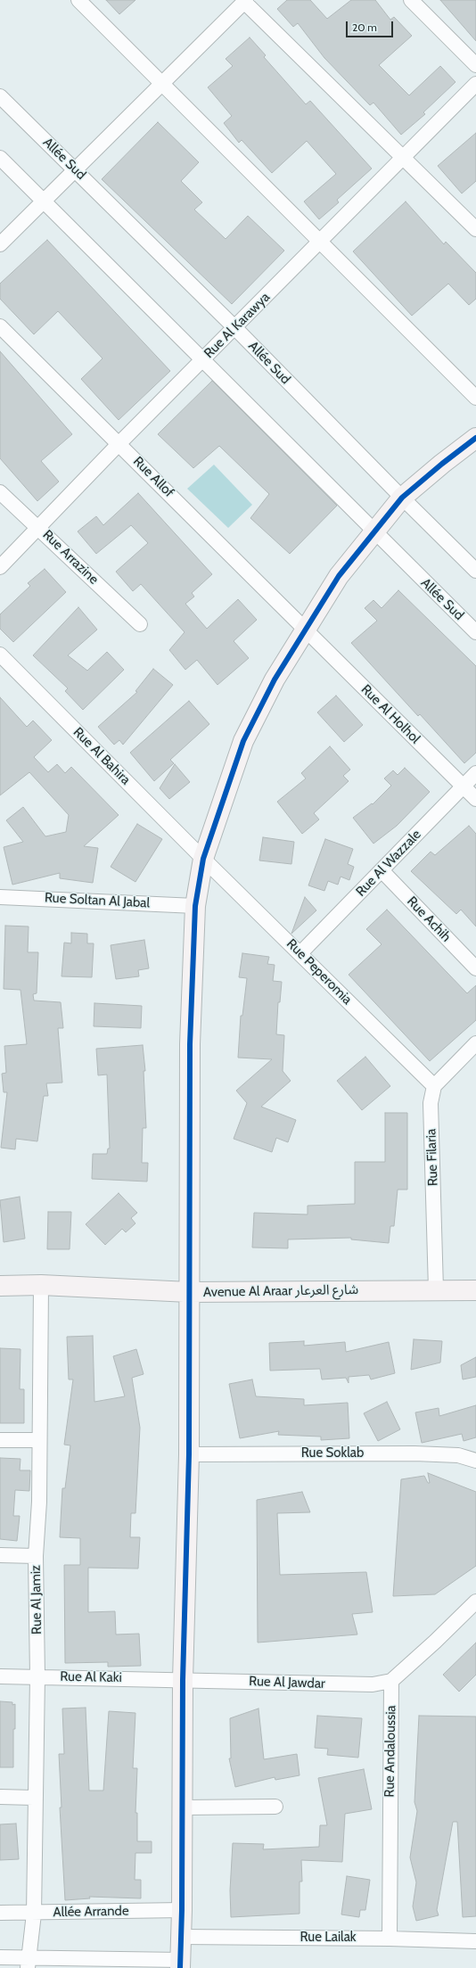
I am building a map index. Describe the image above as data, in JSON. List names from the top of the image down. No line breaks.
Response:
{"streets":{"street":["Allée Sud","Rue Al Karawya","Rue Allof","Rue Arrazine","Rue Al Holhol","Rue Al Bahira","Rue Al Wazzale","Rue Soltan Al Jabal","Rue Achih","Rue Peperomia","Rue Filaria","Avenue Al Araar شارع العرعار","Rue Soklab","Rue Al Jamiz","Rue Al Kaki","Rue Al Jawdar","Rue Andaloussia","Allée Arrande","Rue Lailak"]},"crossings":[["Allée Sud","Rue Al Karawya"],["Rue Al Karawya","Rue Allof"],["Rue Al Karawya","Rue Arrazine"],["Rue Allof","Rue Al Holhol"],["Rue Al Holhol","Rue Al Wazzale"],["Rue Al Bahira","Rue Peperomia"],["Rue Al Wazzale","Rue Achih"],["Rue Al Wazzale","Rue Peperomia"],["Rue Peperomia","Rue Filaria"],["Rue Filaria","Avenue Al Araar شارع العرعار"],["Avenue Al Araar شارع العرعار","Rue Al Jamiz"],["Rue Al Jamiz","Rue Al Kaki"],["Rue Al Jamiz","Allée Arrande"],["Rue Al Kaki","Rue Al Jawdar"],["Rue Al Jawdar","Rue Andaloussia"],["Rue Andaloussia","Rue Lailak"]],"scale_bar":"20 m"}
